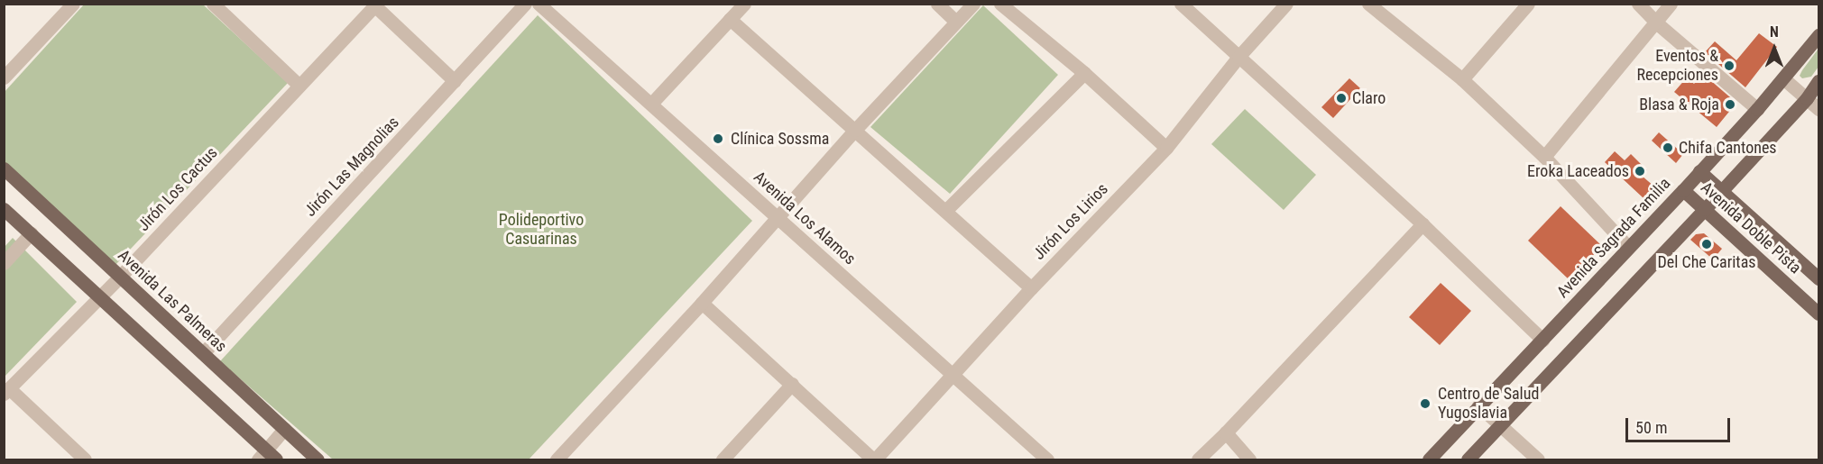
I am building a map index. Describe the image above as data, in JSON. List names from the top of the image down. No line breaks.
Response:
{"streets":{"main road":["Avenida Doble Pista","Avenida Sagrada Familia","Avenida Las Palmeras"],"street":["Jirón Las Magnolias","Jirón Los Cactus","Avenida Los Alamos","Jirón Los Lirios"]},"crossings":[["Jirón Las Magnolias","Avenida Las Palmeras"],["Jirón Los Cactus","Avenida Las Palmeras"],["Avenida Los Alamos","Jirón Los Lirios"],["Avenida Doble Pista","Avenida Sagrada Familia"]],"parks":["Polideportivo Casuarinas"],"places":["Eventos & Recepciones","Claro","Blasa & Roja","Clínica Sossma","Chifa Cantones","Eroka Laceados","Del Che Caritas","Centro de Salud Yugoslavia"],"scale_bar":"50 m","north":"top"}
